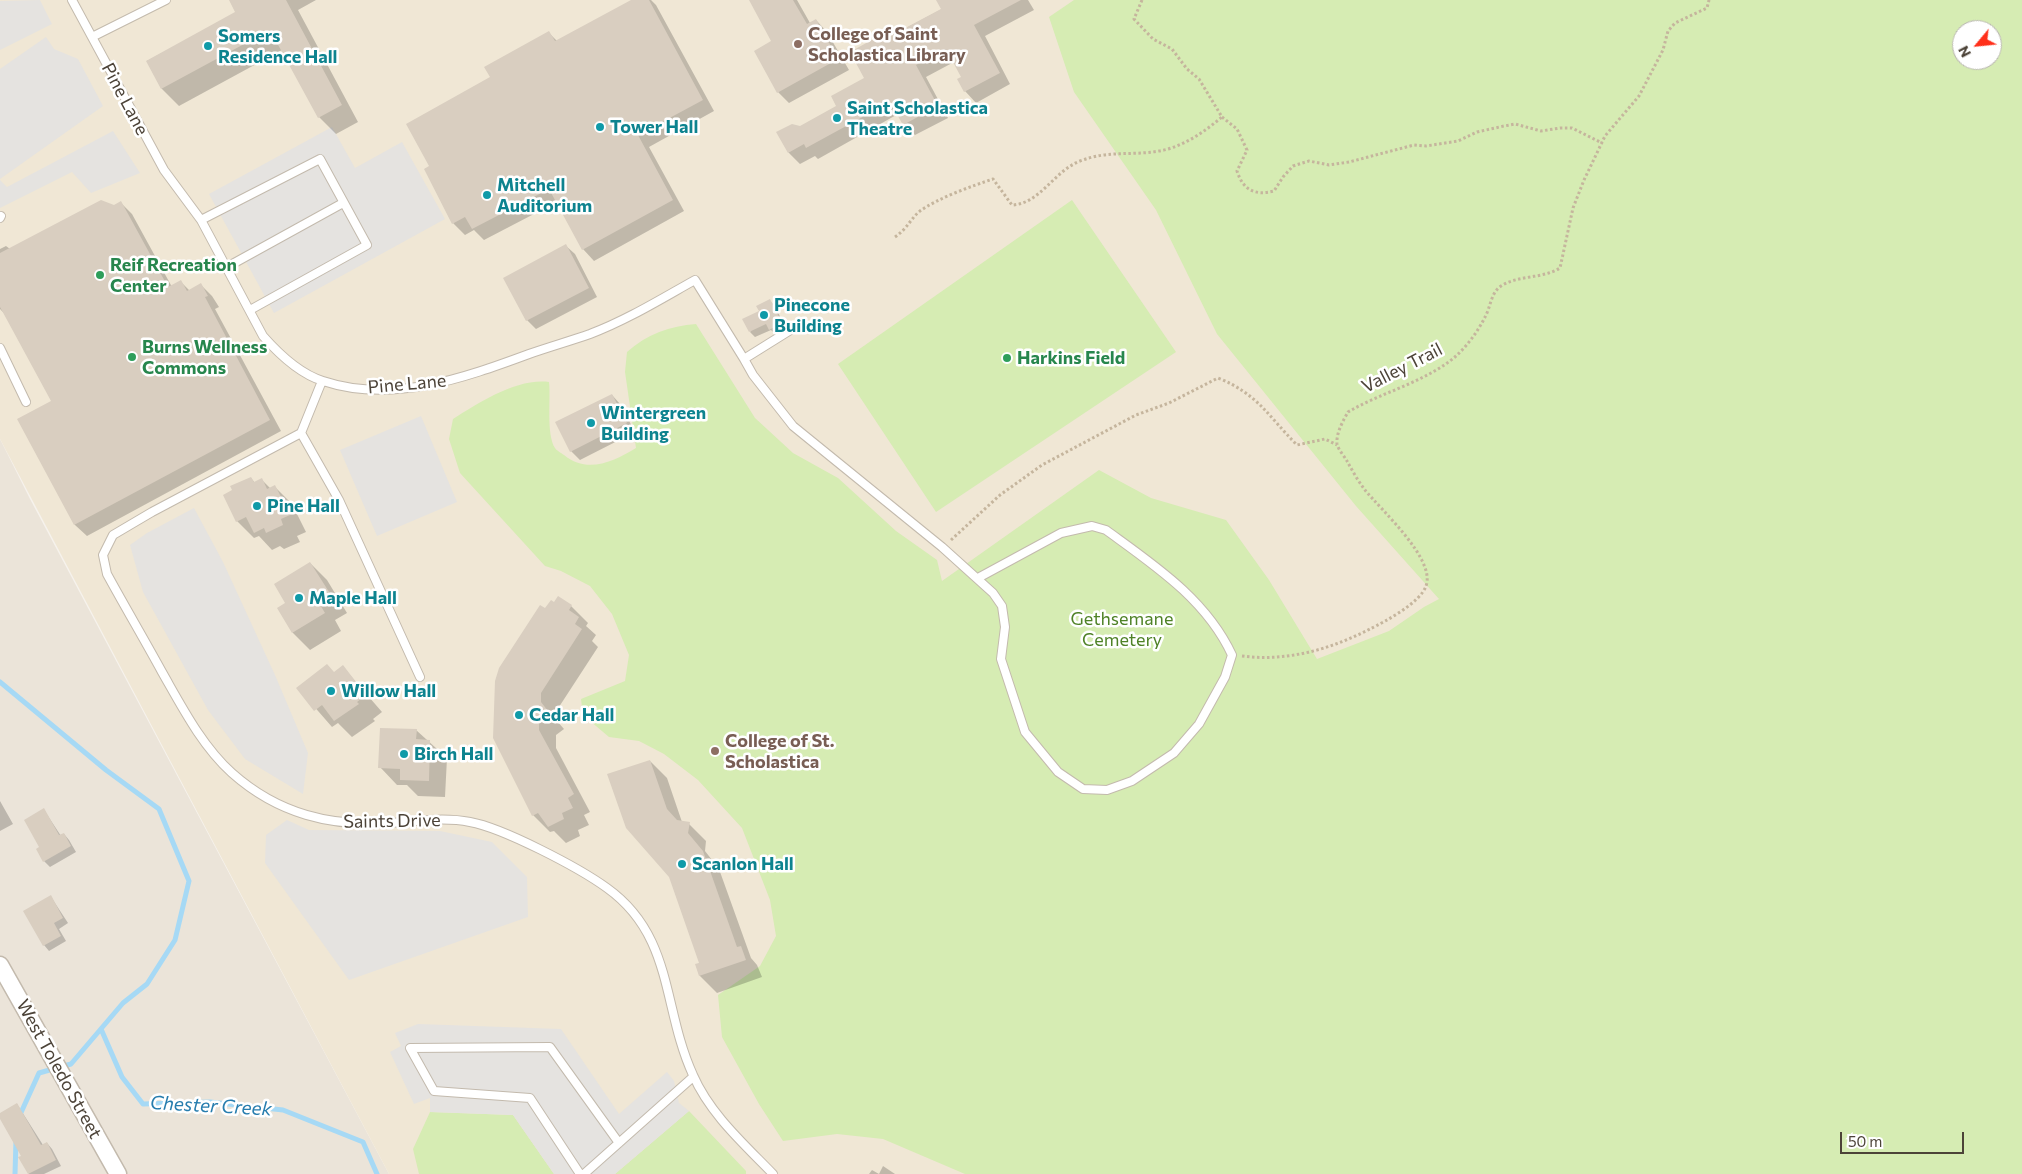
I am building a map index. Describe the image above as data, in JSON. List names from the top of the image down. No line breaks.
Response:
{"streets":{"street":["West Toledo Street"],"lane":["Pine Lane","Saints Drive"],"path":["Valley Trail"]},"water":["Chester Creek"],"parks":["Gethsemane Cemetery"],"places":["College of Saint Scholastica Library","Somers Residence Hall","Saint Scholastica Theatre","Tower Hall","Mitchell Auditorium","Reif Recreation Center","Pinecone Building","Burns Wellness Commons","Harkins Field","Wintergreen Building","Pine Hall","Maple Hall","Willow Hall","Cedar Hall","College of St. Scholastica","Birch Hall","Scanlon Hall"],"scale_bar":"50 m","north":"bottom left"}
